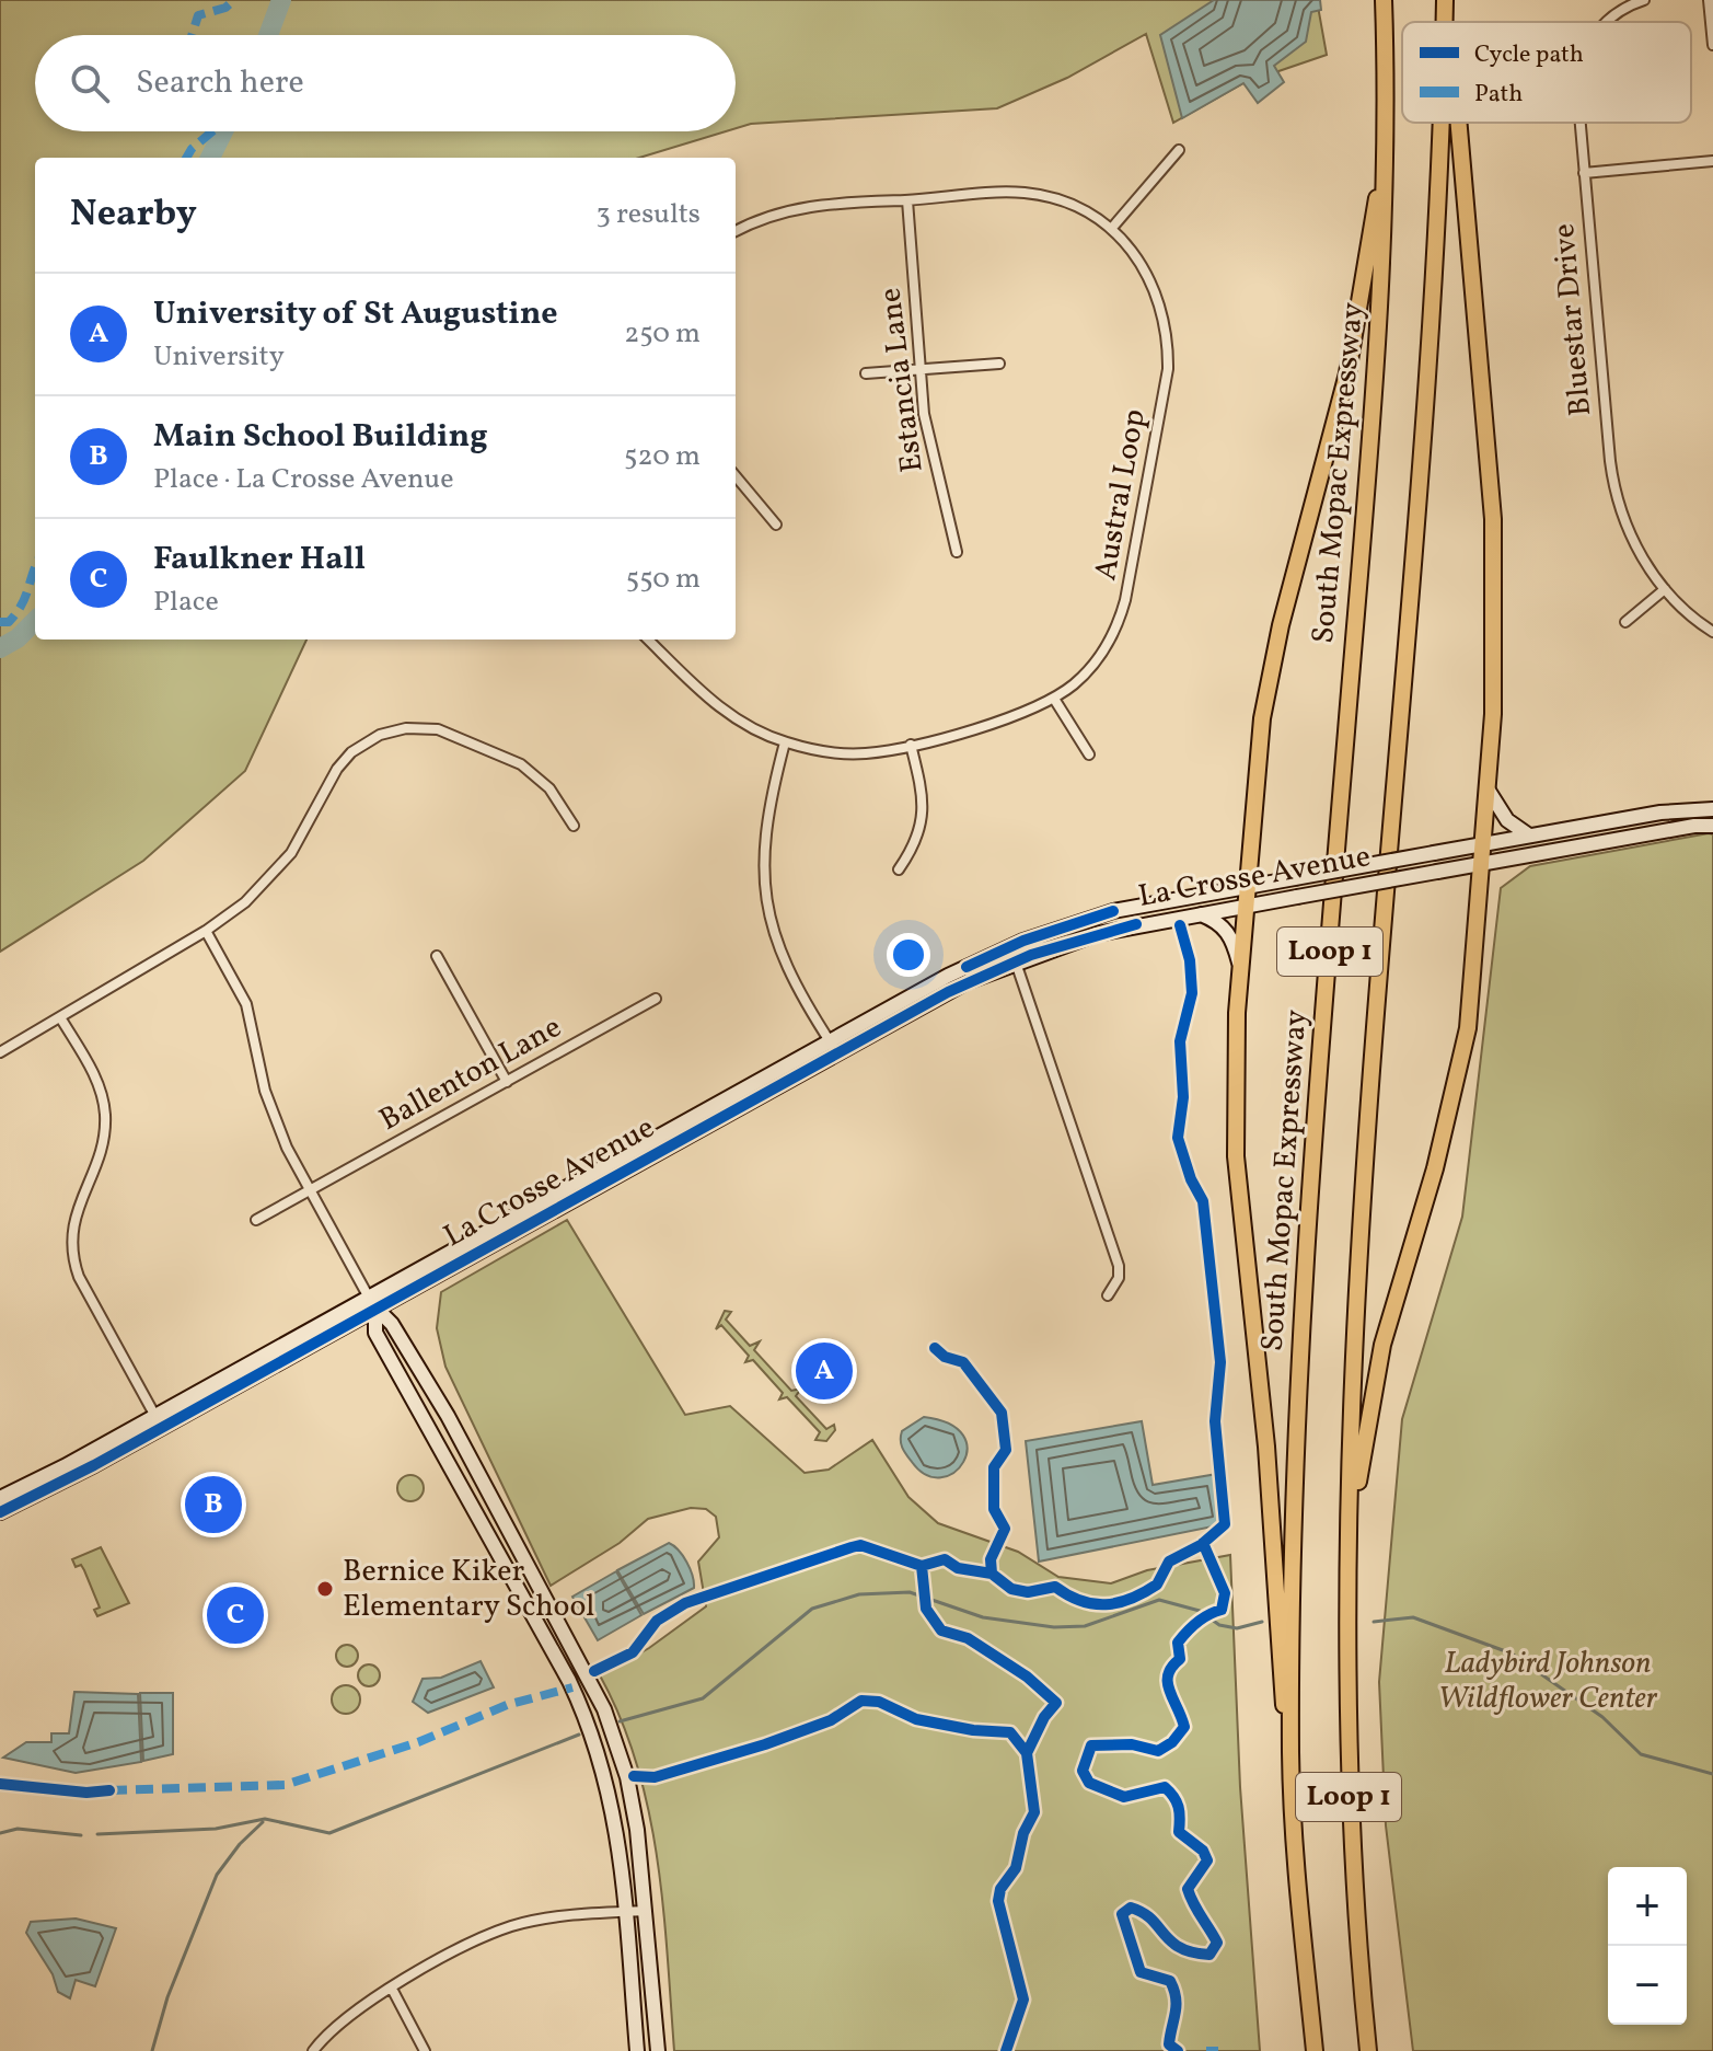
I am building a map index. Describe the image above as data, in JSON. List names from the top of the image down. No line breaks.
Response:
{"streets":{"highway":["South Mopac Expressway","Loop 1"],"street":["Bluestar Drive","Estancia Lane","Austral Loop","La Crosse Avenue","Ballenton Lane"]},"crossings":[["Estancia Lane","Austral Loop"]],"parks":["Ladybird Johnson Wildflower Center"],"places":["Bernice Kiker Elementary School"],"legend":["Cycle path","Path"],"page":{"search":"Search here","heading":["Nearby","3 results"],"list":[{"mark":"A","name":"University of St Augustine","note":"University","value":"250 m"},{"mark":"B","name":"Main School Building","note":"Place · La Crosse Avenue","value":"520 m"},{"mark":"C","name":"Faulkner Hall","note":"Place","value":"550 m"}],"pins":["A","B","C"],"map_buttons":["+","−"]}}
